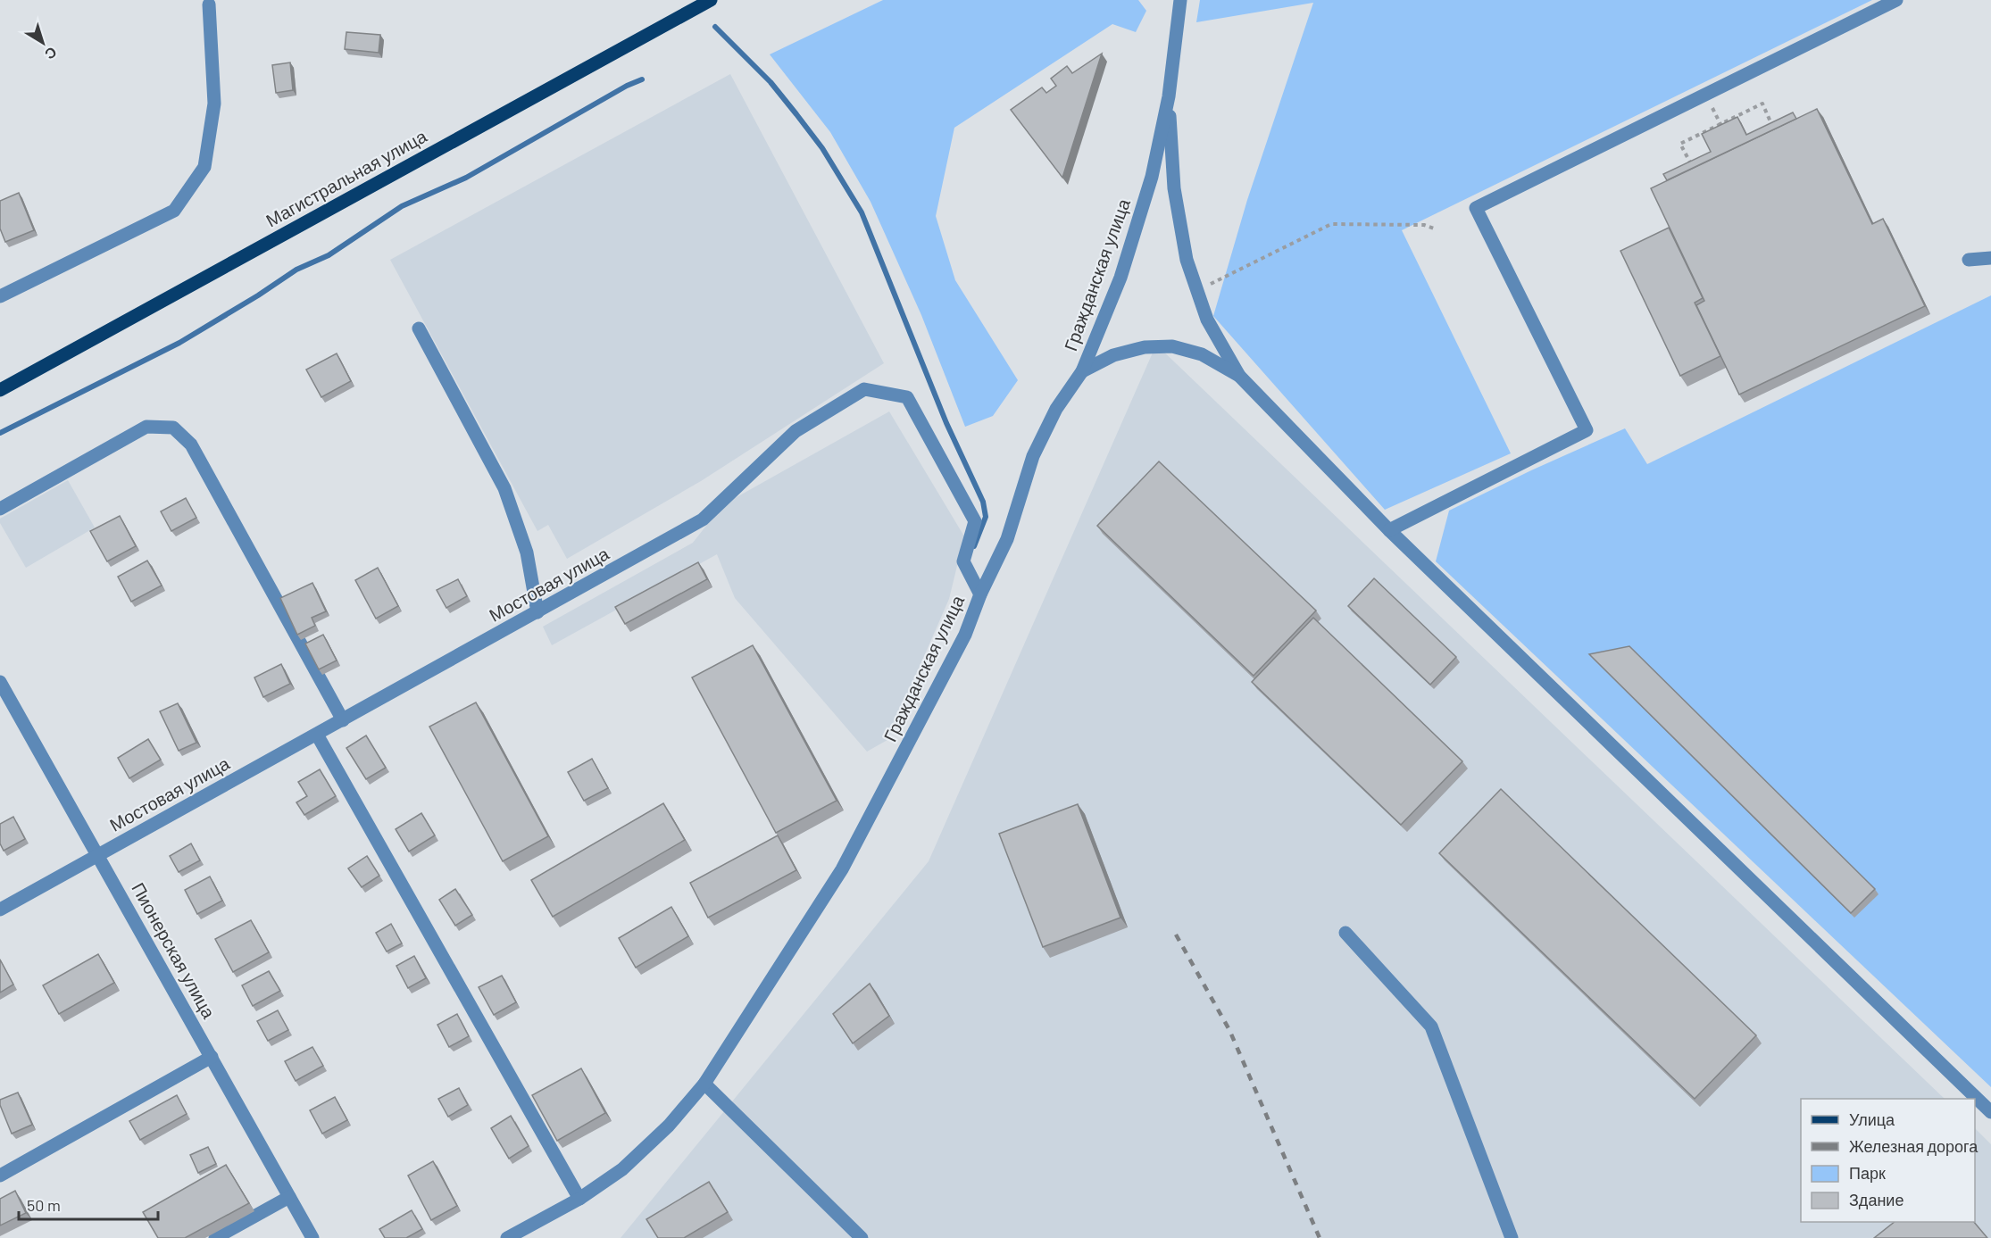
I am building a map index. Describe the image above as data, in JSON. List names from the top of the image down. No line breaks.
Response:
{"streets":{"main road":["Магистральная улица"],"street":["Гражданская улица","Мостовая улица","Пионерская улица"]},"crossings":[["Гражданская улица","Мостовая улица"],["Мостовая улица","Пионерская улица"]],"legend":["Улица","Железная дорога","Парк","Здание"],"scale_bar":"50 m","north":"bottom right"}
